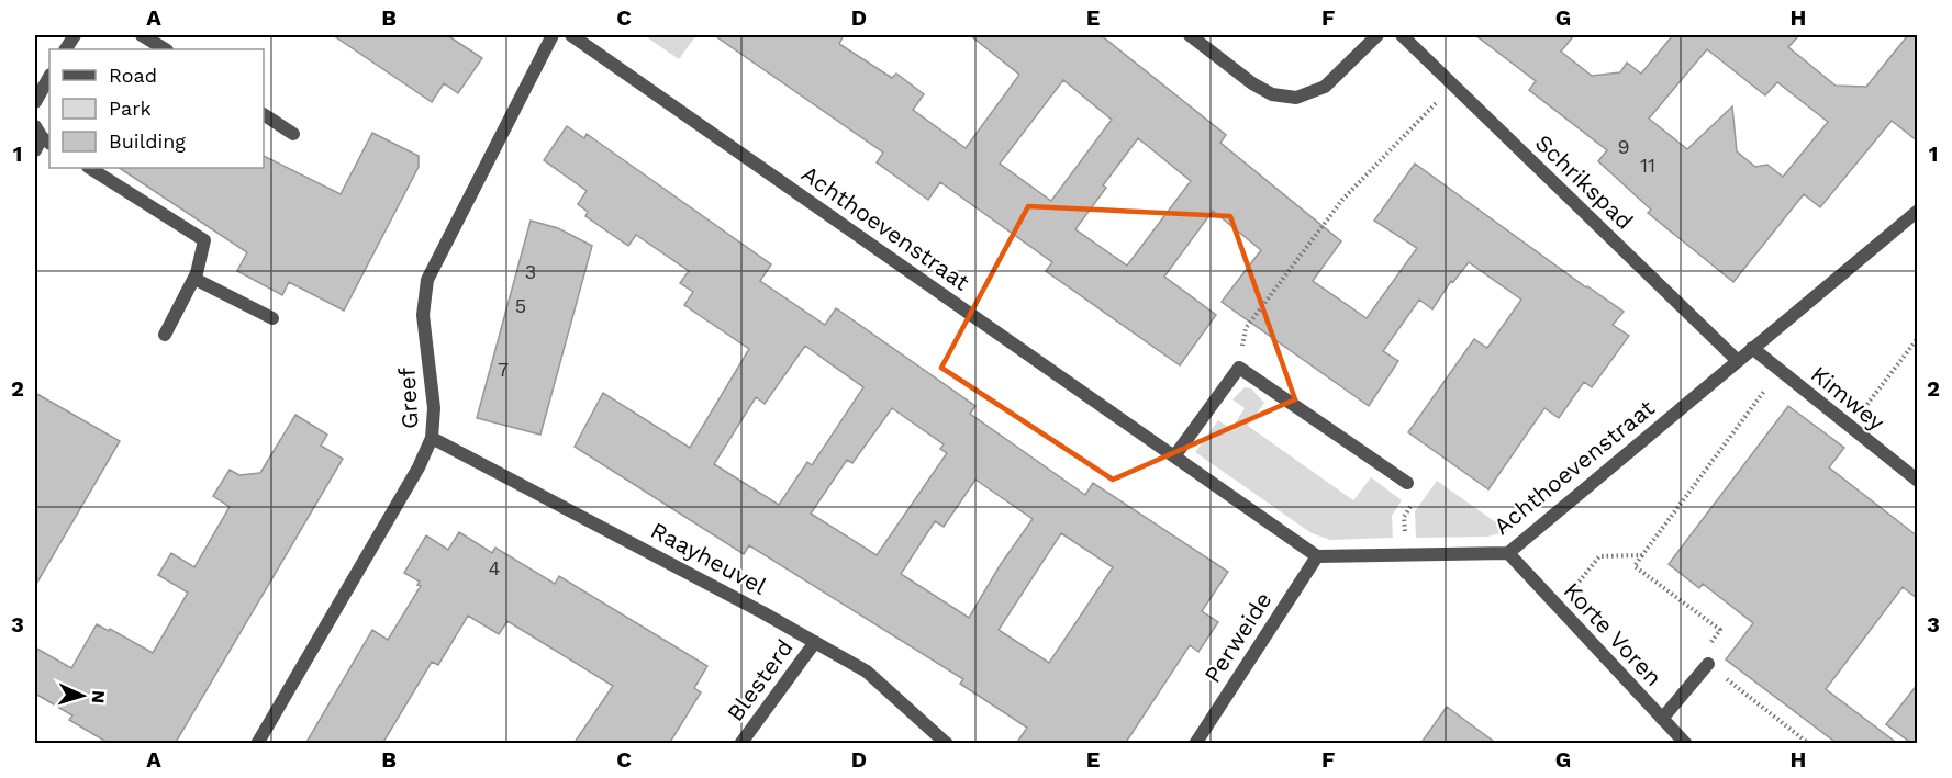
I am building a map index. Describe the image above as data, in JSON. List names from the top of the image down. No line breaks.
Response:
{"streets":{"street":["Schrikspad","Achthoevenstraat","Greef","Kimwey","Raayheuvel","Korte Voren","Perweide","Blesterd"]},"crossings":[["Schrikspad","Achthoevenstraat"],["Achthoevenstraat","Kimwey"],["Achthoevenstraat","Korte Voren"],["Achthoevenstraat","Perweide"],["Greef","Raayheuvel"],["Raayheuvel","Blesterd"]],"house_numbers":["9","11","3","5","7","4"],"legend":["Road","Park","Building"],"north":"right","grid":{"columns":["A","B","C","D","E","F","G","H"],"rows":["1","2","3"]}}
